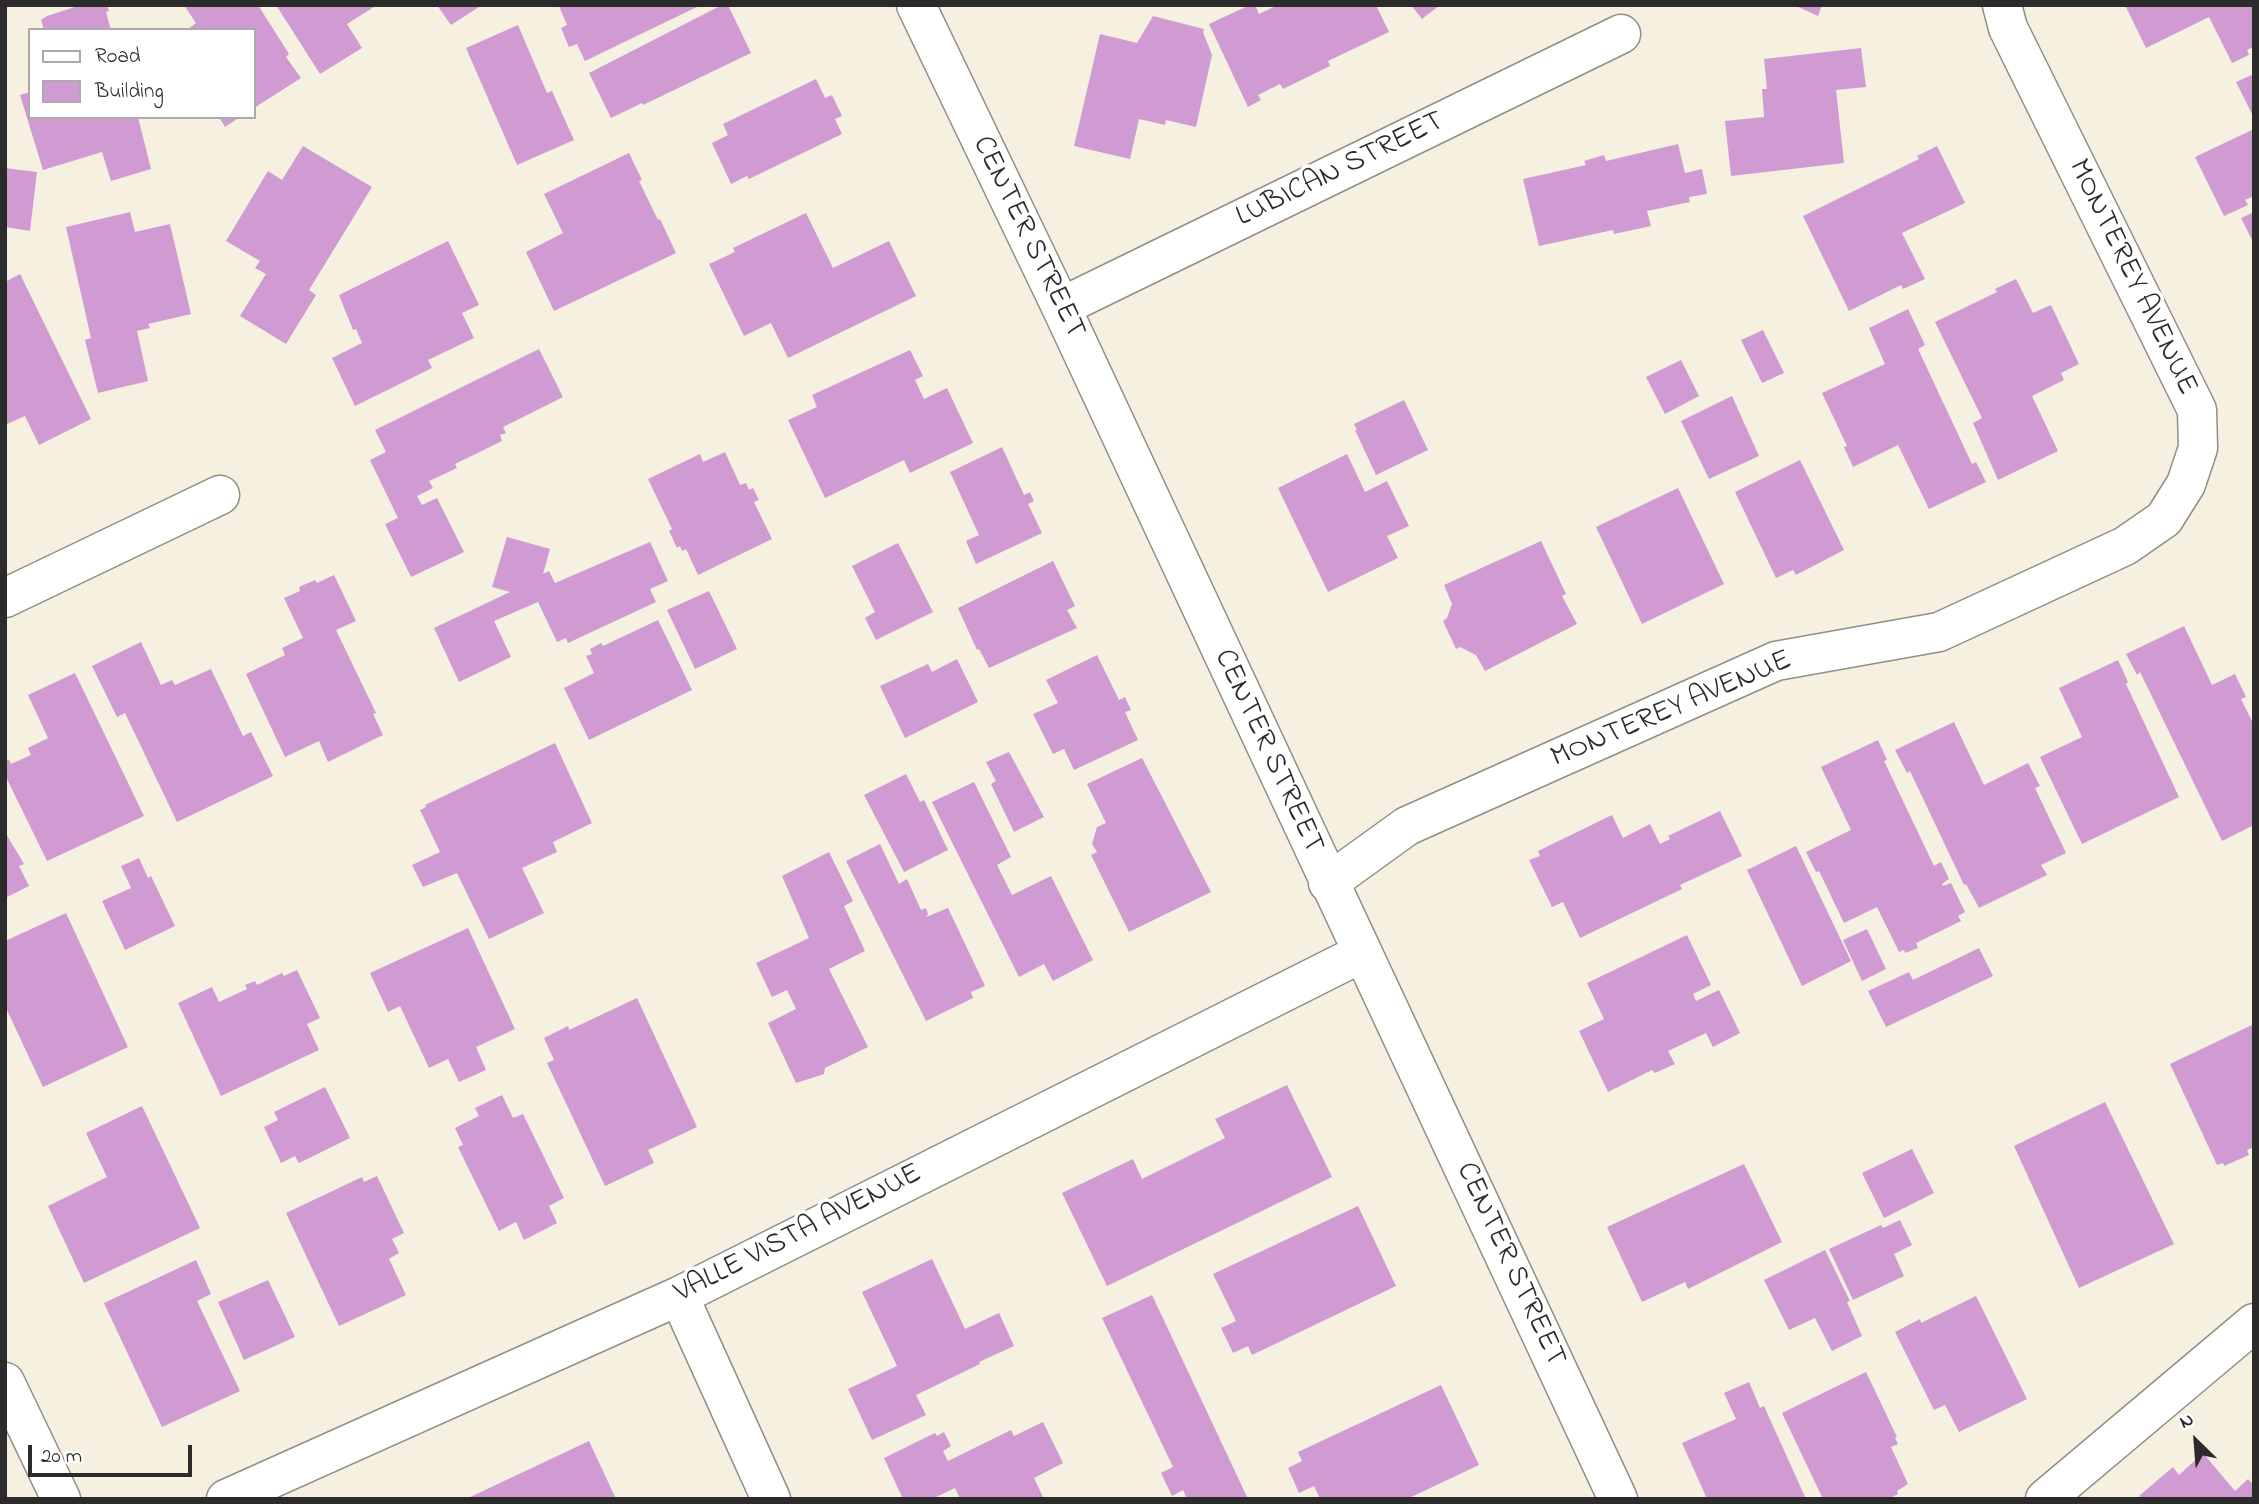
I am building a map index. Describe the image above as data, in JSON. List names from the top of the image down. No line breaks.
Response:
{"streets":{"street":["LUBICAN STREET","CENTER STREET","MONTEREY AVENUE","VALLE VISTA AVENUE"]},"crossings":[["LUBICAN STREET","CENTER STREET"],["CENTER STREET","MONTEREY AVENUE"],["CENTER STREET","VALLE VISTA AVENUE"]],"legend":["Road","Building"],"scale_bar":"20 m","north":"top left"}
